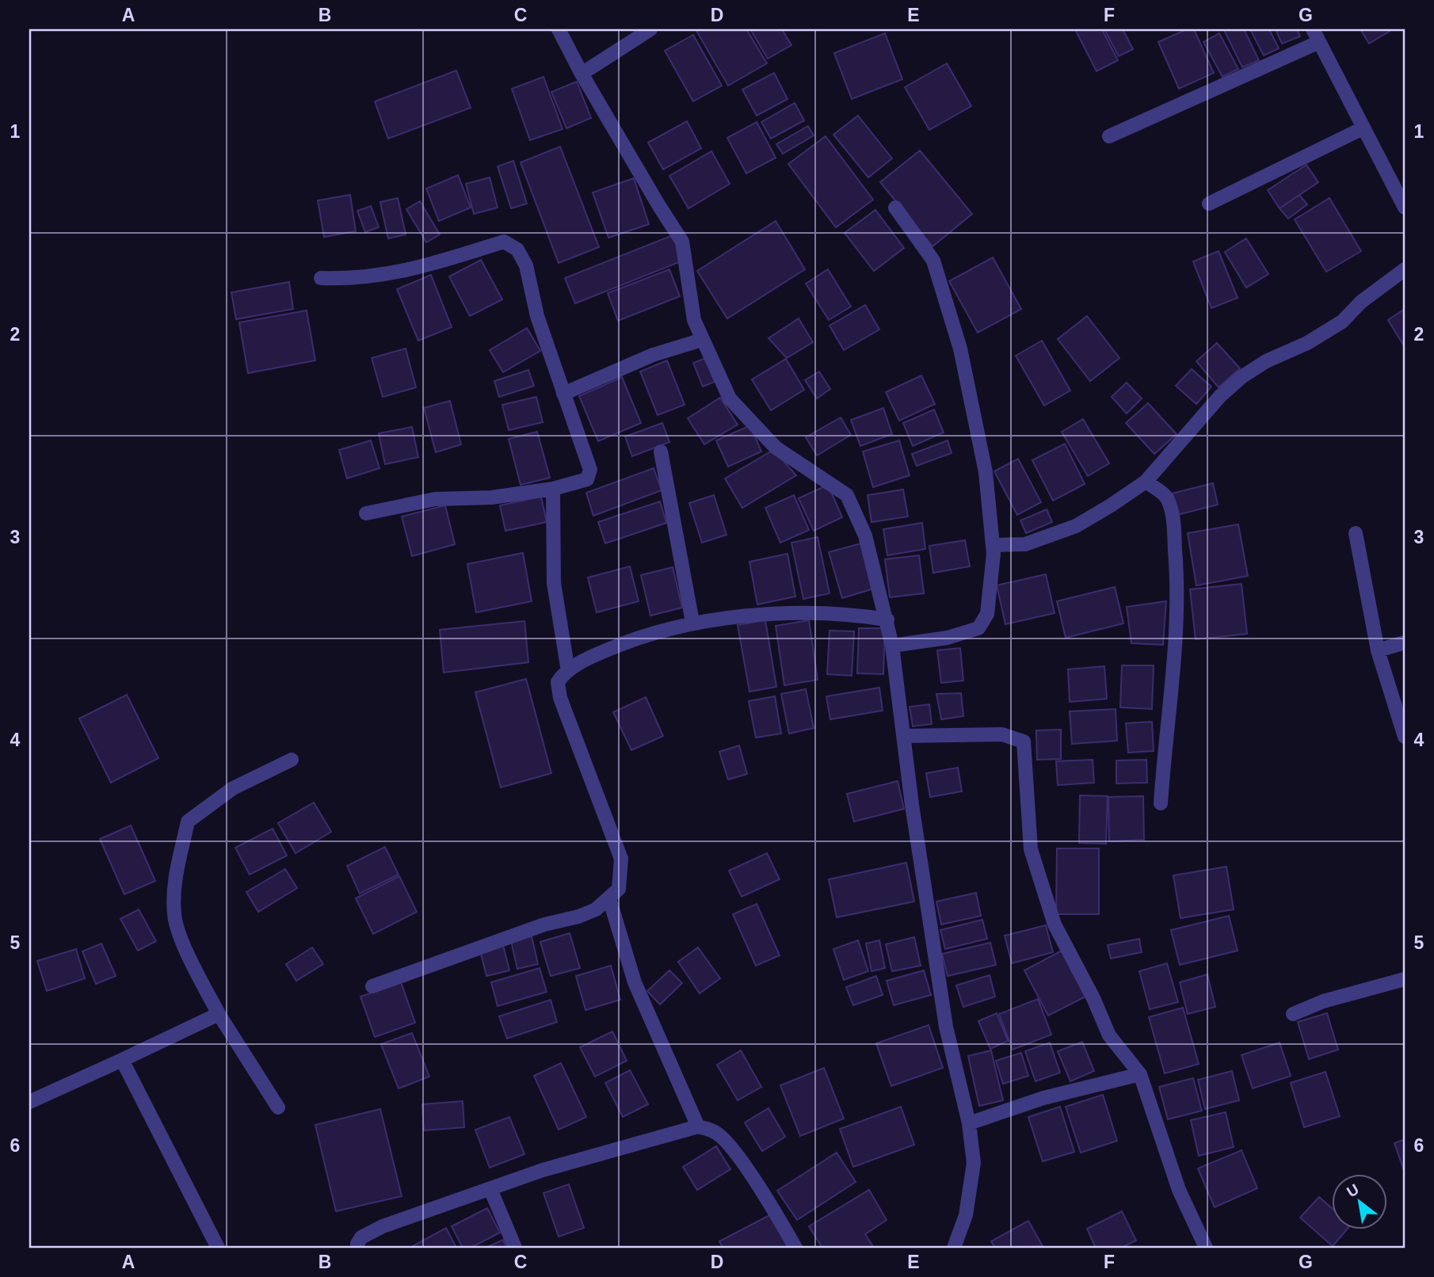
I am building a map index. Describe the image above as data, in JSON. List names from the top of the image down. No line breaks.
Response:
{"north":"top left","grid":{"columns":["A","B","C","D","E","F","G"],"rows":["1","2","3","4","5","6"]}}
